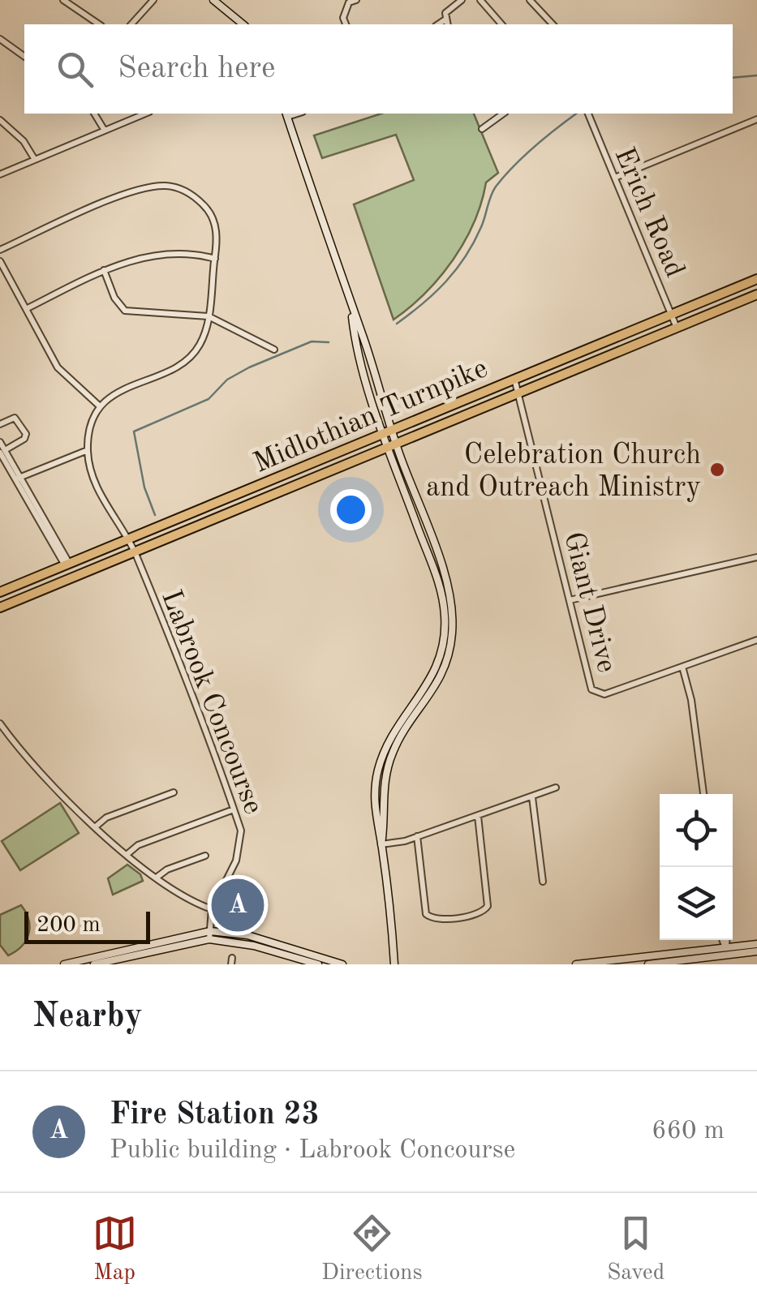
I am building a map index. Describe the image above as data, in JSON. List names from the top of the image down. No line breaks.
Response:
{"streets":{"main road":["Midlothian Turnpike"],"street":["Erich Road","Giant Drive","Labrook Concourse"]},"crossings":[["Erich Road","Midlothian Turnpike"],["Midlothian Turnpike","Giant Drive"],["Midlothian Turnpike","Labrook Concourse"]],"places":["Celebration Church and Outreach Ministry"],"scale_bar":"200 m","page":{"search":"Search here","pins":"A","scale":"200 m","heading":"Nearby","list":[{"mark":"A","name":"Fire Station 23","note":"Public building · Labrook Concourse","value":"660 m"}],"nav":["Map","Directions","Saved"]}}
